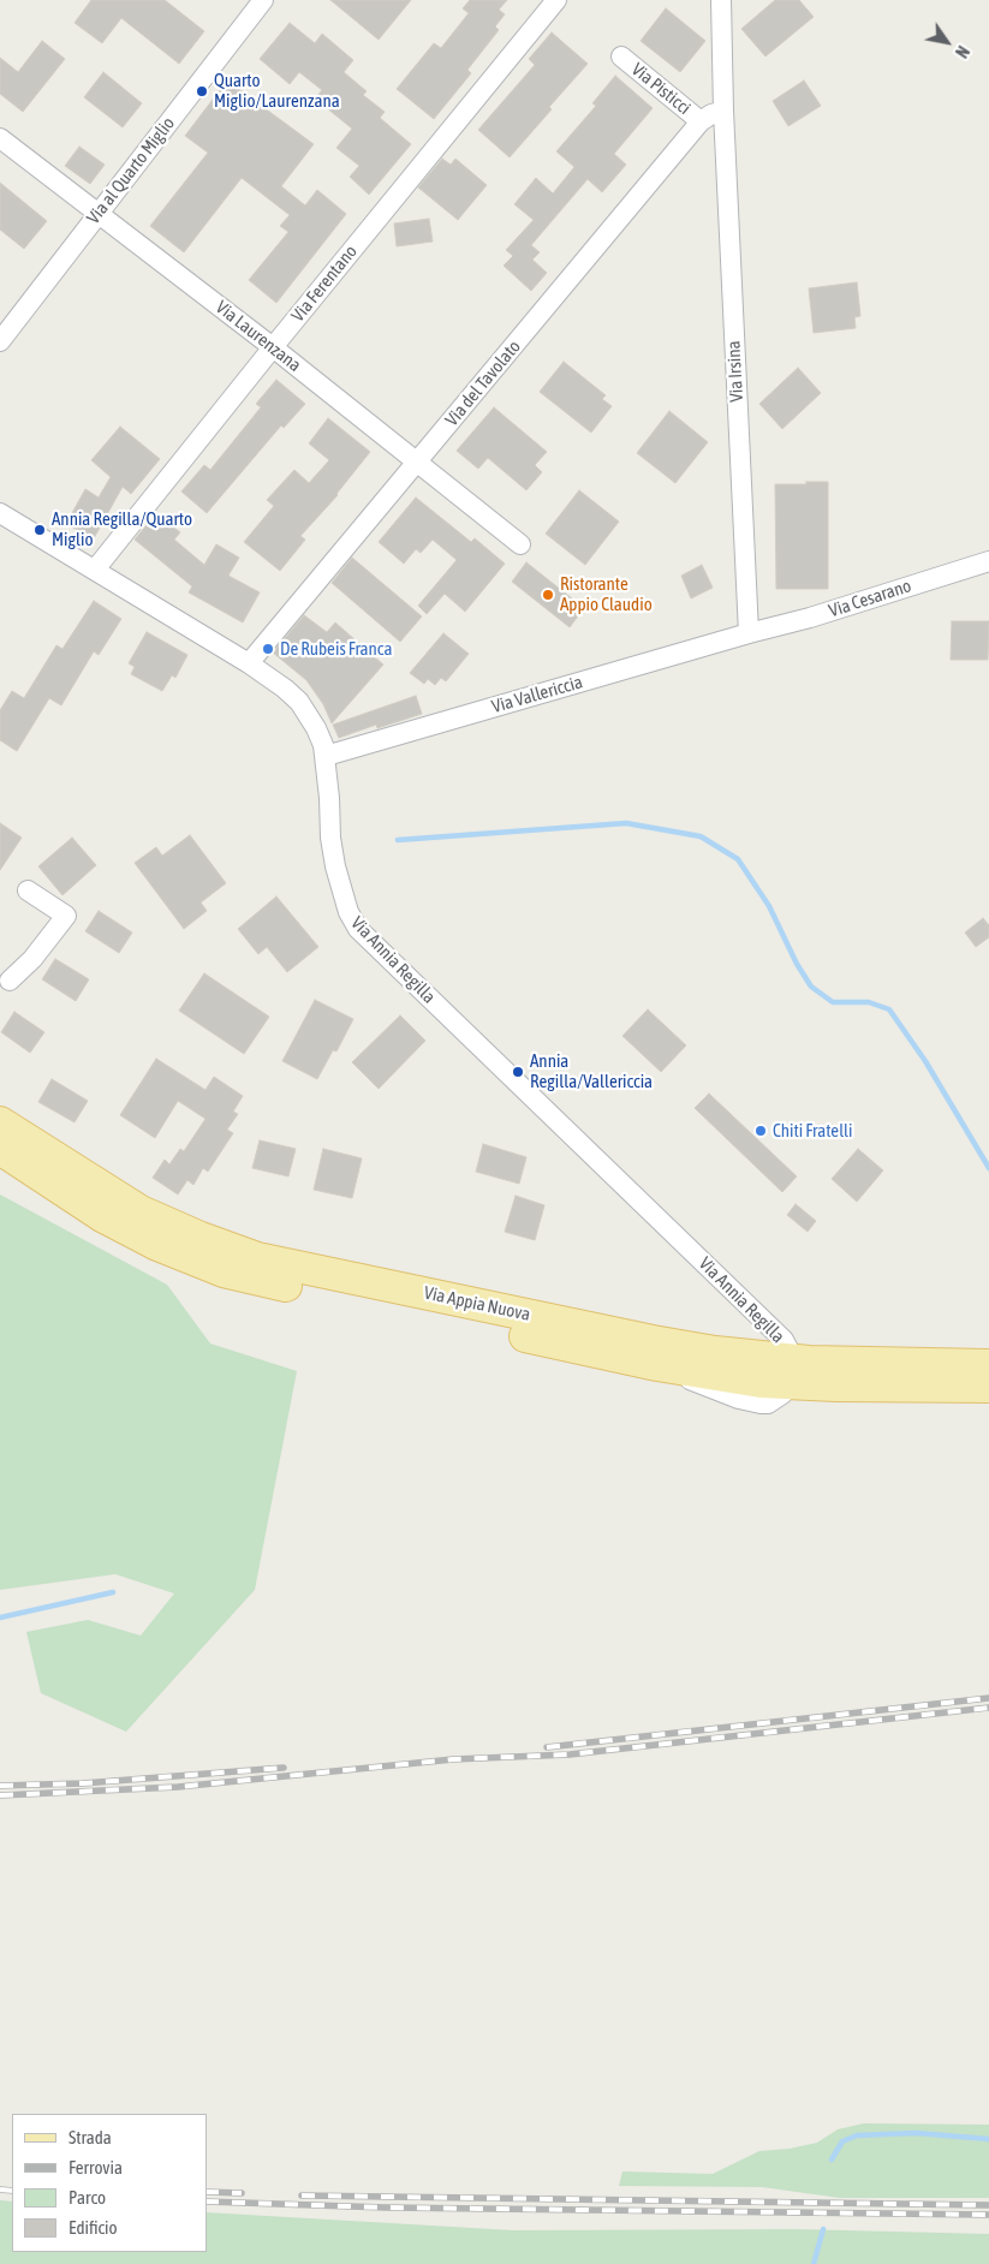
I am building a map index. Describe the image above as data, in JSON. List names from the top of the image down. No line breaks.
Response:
{"streets":{"main road":["Via Appia Nuova"],"street":["Via Pisticci","Via al Quarto Miglio","Via Ferentano","Via Laurenzana","Via Irsina","Via del Tavolato","Via Cesarano","Via Vallericcia","Via Annia Regilla"]},"crossings":[["Via Pisticci","Via del Tavolato"],["Via al Quarto Miglio","Via Laurenzana"],["Via Ferentano","Via Laurenzana"],["Via Ferentano","Via Annia Regilla"],["Via Laurenzana","Via del Tavolato"],["Via Irsina","Via del Tavolato"],["Via Irsina","Via Cesarano"],["Via Irsina","Via Vallericcia"],["Via del Tavolato","Via Annia Regilla"],["Via Cesarano","Via Vallericcia"],["Via Vallericcia","Via Annia Regilla"],["Via Annia Regilla","Via Appia Nuova"]],"places":["Quarto Miglio/Laurenzana","Annia Regilla/Quarto Miglio","Ristorante Appio Claudio","De Rubeis Franca","Annia Regilla/Vallericcia","Chiti Fratelli"],"legend":["Strada","Ferrovia","Parco","Edificio"],"north":"bottom right"}
